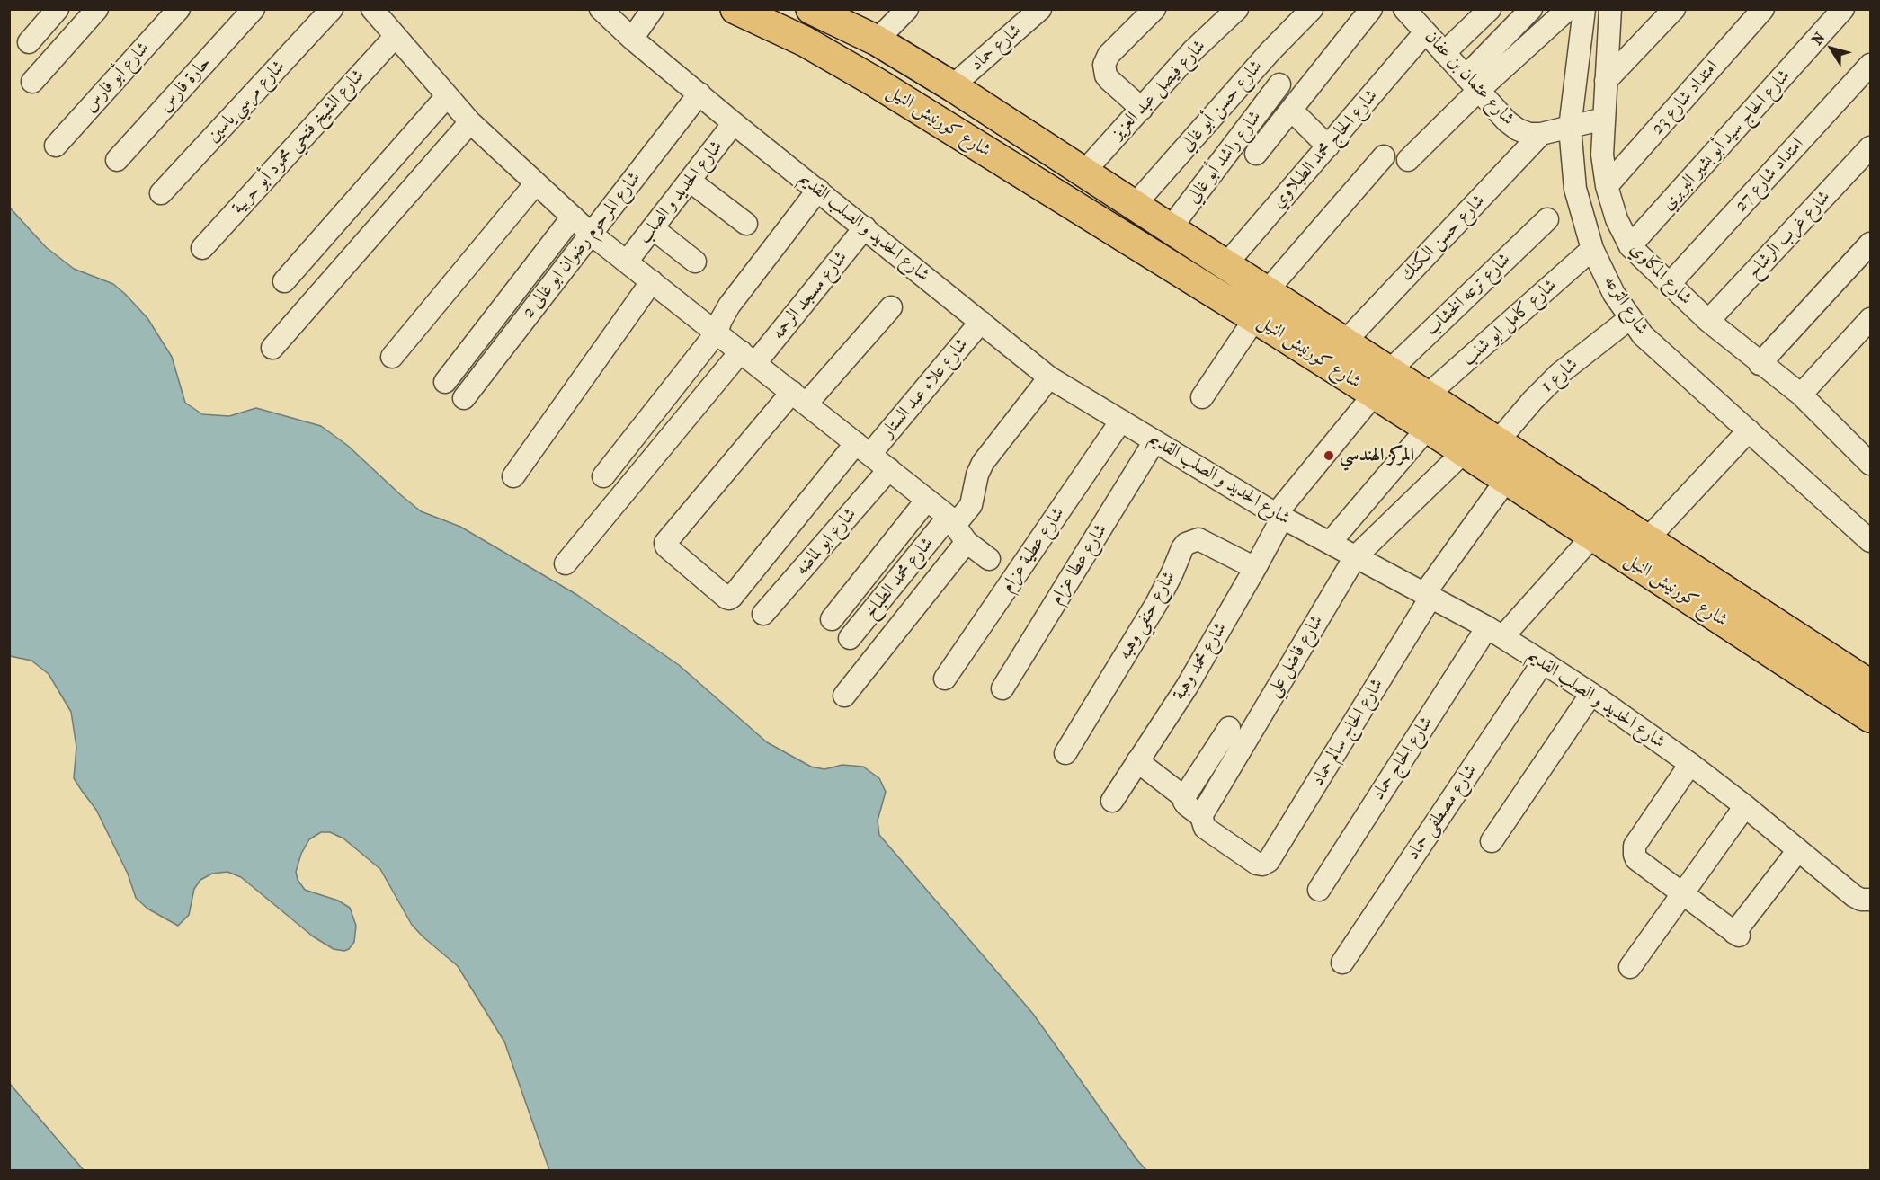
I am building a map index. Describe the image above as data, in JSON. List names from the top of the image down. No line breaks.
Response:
{"streets":{"highway":["شارع كورنيش النيل"],"street":["شارع حماد","شارع أبو فارس","شارع عثمان بن عفان","حارة فارس","شارع فيصل عبد العزيز","امتداد شارع 23","شارع مرسي ياسين","شارع حسن أبو غالي","شارع الحاج سيد أبو بشير البربري","شارع الشيخ فتحي محمود أبو حربية","شارع الحاج محمد الطبلاوي","شارع راشد أبو غالي","امتداد شارع 27","شارع الحديد و الصلب","شارع الحديد و الصلب القديم","شارع غرب الرشاح","شارع حسن الكنك","شارع المرحوم رضوان ابو غالى 2","شارع المكاوي","شارع ترعه الخشاب","شارع مسجد الرحمه","شارع الترعه","شارع كامل ابو شنب","شارع 1","شارع علاء عبد الستار","شارع ابو لماضه","شارع عطية عزام","شارع عطا عزام","شارع محمد الطباخ","شارع حنفي وهبه","شارع فاضل علي","شارع محمد وهبة","شارع الحاج سالم حماد","شارع الحاج حماد","شارع مصطفى حماد"]},"crossings":[["شارع حماد","شارع كورنيش النيل"],["شارع عثمان بن عفان","شارع الحاج محمد الطبلاوي"],["شارع عثمان بن عفان","شارع حسن الكنك"],["شارع عثمان بن عفان","شارع المكاوي"],["شارع عثمان بن عفان","شارع الترعه"],["شارع فيصل عبد العزيز","شارع كورنيش النيل"],["امتداد شارع 23","شارع المكاوي"],["شارع حسن أبو غالي","شارع كورنيش النيل"],["شارع كورنيش النيل","شارع الحاج محمد الطبلاوي"],["شارع كورنيش النيل","شارع راشد أبو غالي"],["شارع كورنيش النيل","شارع حسن الكنك"],["شارع كورنيش النيل","شارع ترعه الخشاب"],["شارع كورنيش النيل","شارع كامل ابو شنب"],["شارع كورنيش النيل","شارع 1"],["شارع كورنيش النيل","شارع فاضل علي"],["شارع كورنيش النيل","شارع الحاج سالم حماد"],["شارع كورنيش النيل","شارع الحاج حماد"],["شارع الحاج سيد أبو بشير البربري","شارع المكاوي"],["امتداد شارع 27","شارع المكاوي"],["شارع الحديد و الصلب","شارع الحديد و الصلب القديم"],["شارع الحديد و الصلب القديم","شارع المرحوم رضوان ابو غالى 2"],["شارع الحديد و الصلب القديم","شارع ترعه الخشاب"],["شارع الحديد و الصلب القديم","شارع مسجد الرحمه"],["شارع الحديد و الصلب القديم","شارع علاء عبد الستار"],["شارع الحديد و الصلب القديم","شارع عطية عزام"],["شارع الحديد و الصلب القديم","شارع عطا عزام"],["شارع الحديد و الصلب القديم","شارع فاضل علي"],["شارع الحديد و الصلب القديم","شارع محمد وهبة"],["شارع الحديد و الصلب القديم","شارع الحاج سالم حماد"],["شارع الحديد و الصلب القديم","شارع الحاج حماد"],["شارع الحديد و الصلب القديم","شارع مصطفى حماد"],["شارع غرب الرشاح","شارع المكاوي"],["شارع ترعه الخشاب","شارع محمد وهبة"],["شارع الترعه","شارع كامل ابو شنب"],["شارع الترعه","شارع 1"],["شارع حنفي وهبه","شارع محمد وهبة"],["شارع فاضل علي","شارع الحاج سالم حماد"]],"places":["المركز الهندسي"],"north":"top left"}
